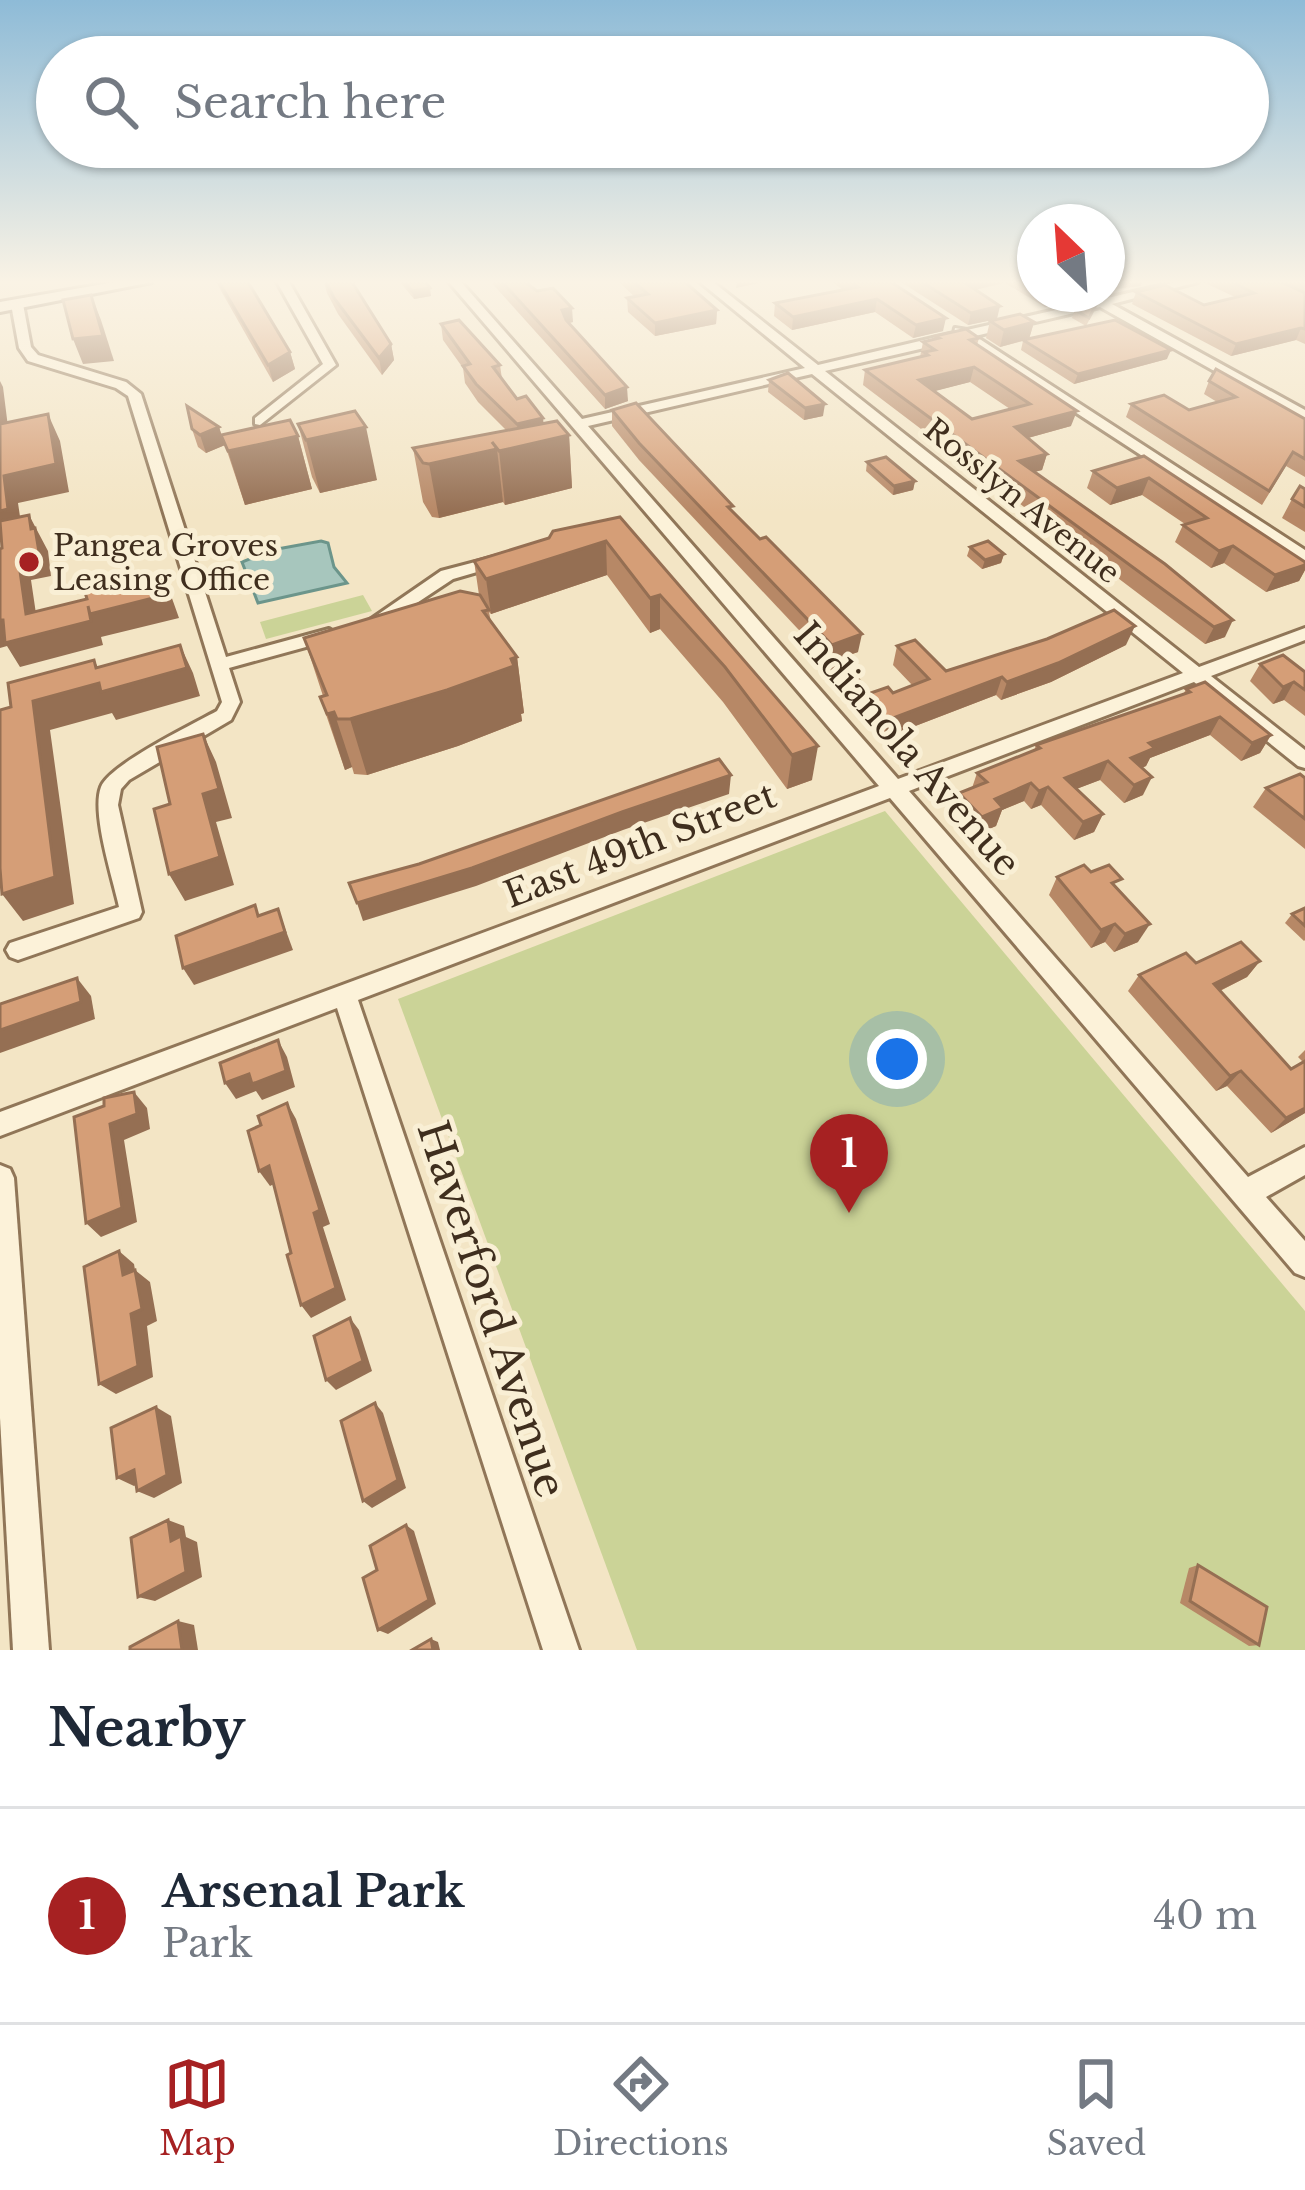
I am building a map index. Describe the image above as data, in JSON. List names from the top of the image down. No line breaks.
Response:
{"streets":{"street":["Rosslyn Avenue","Indianola Avenue","East 49th Street","Haverford Avenue"]},"crossings":[["Rosslyn Avenue","East 49th Street"],["Indianola Avenue","East 49th Street"],["East 49th Street","Haverford Avenue"]],"places":["Pangea Groves Leasing Office"],"north":"top left","page":{"search":"Search here","pins":"1","heading":"Nearby","list":[{"mark":"1","name":"Arsenal Park","note":"Park","value":"40 m"}],"nav":["Map","Directions","Saved"]}}
